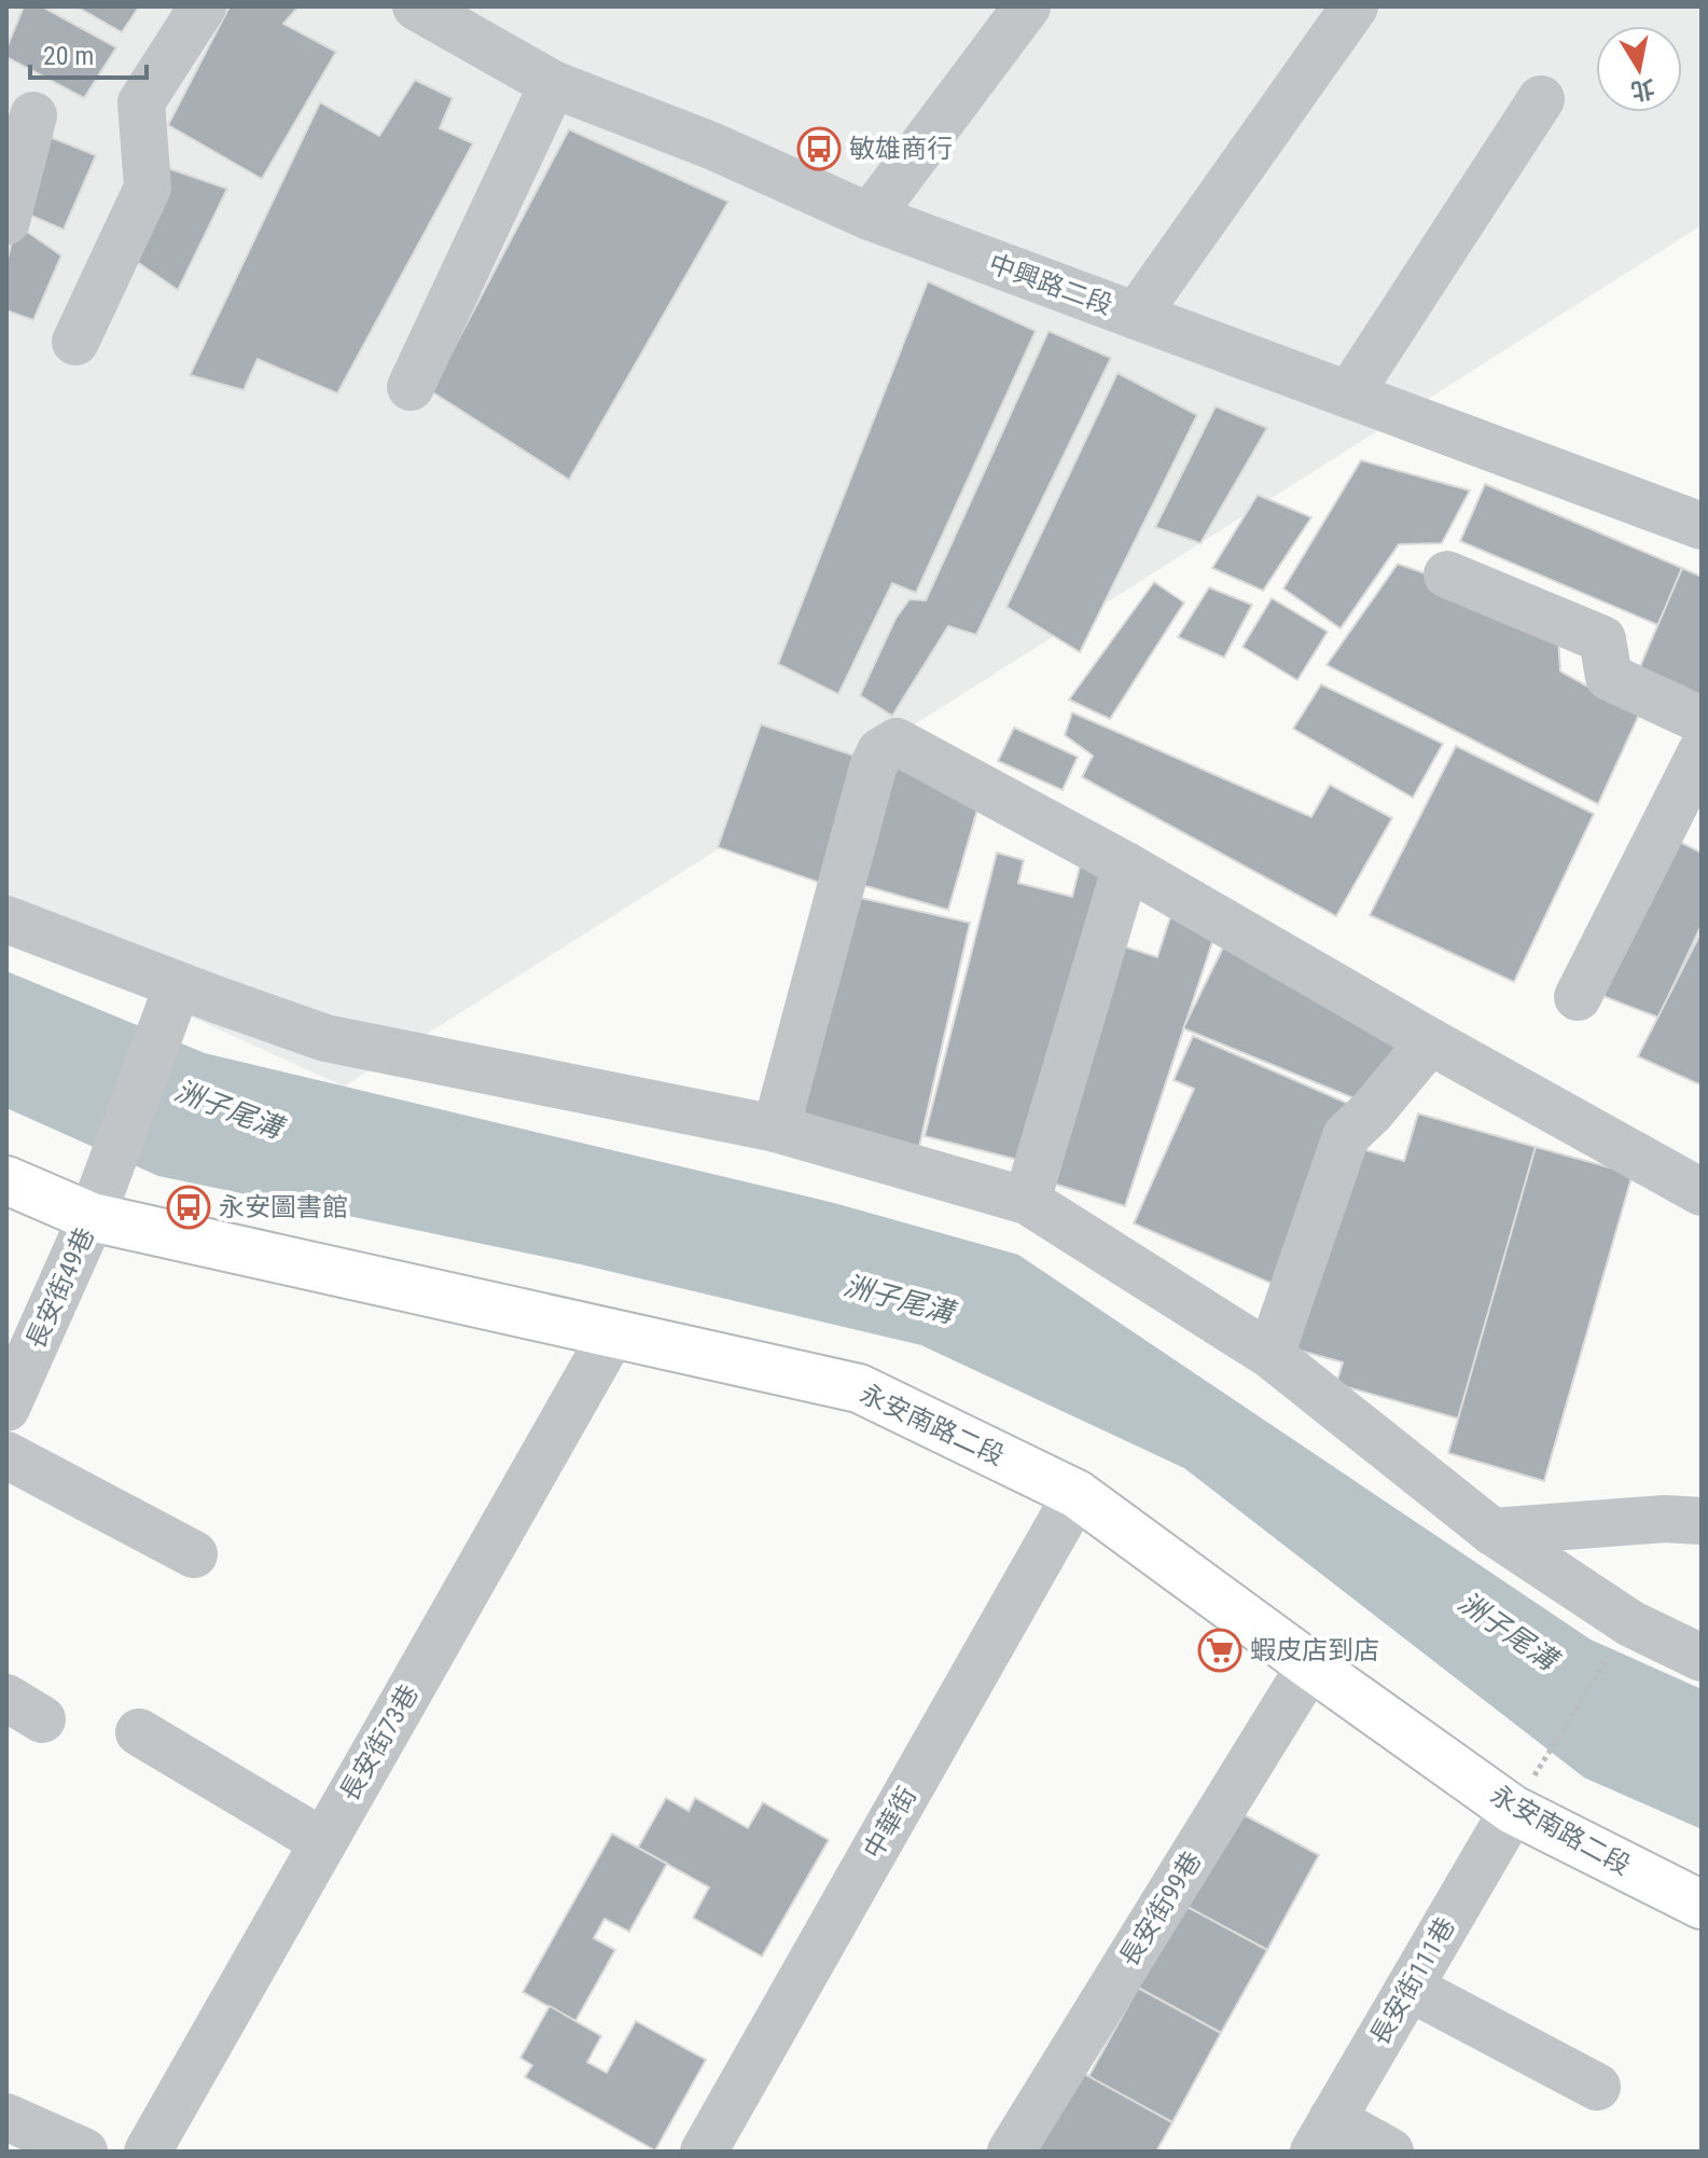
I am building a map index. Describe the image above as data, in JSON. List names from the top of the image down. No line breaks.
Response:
{"streets":{"main road":["永安南路二段"],"street":["中興路二段","長安街49巷","長安街73巷","中華街","長安街99巷","長安街111巷"]},"crossings":[["長安街49巷","永安南路二段"],["永安南路二段","長安街73巷"],["永安南路二段","中華街"],["永安南路二段","長安街99巷"],["永安南路二段","長安街111巷"]],"water":["洲子尾溝"],"places":{"bus stop":["敏雄商行","永安圖書館"],"supermarket":["蝦皮店到店"]},"scale_bar":"20 m","north":"bottom"}
